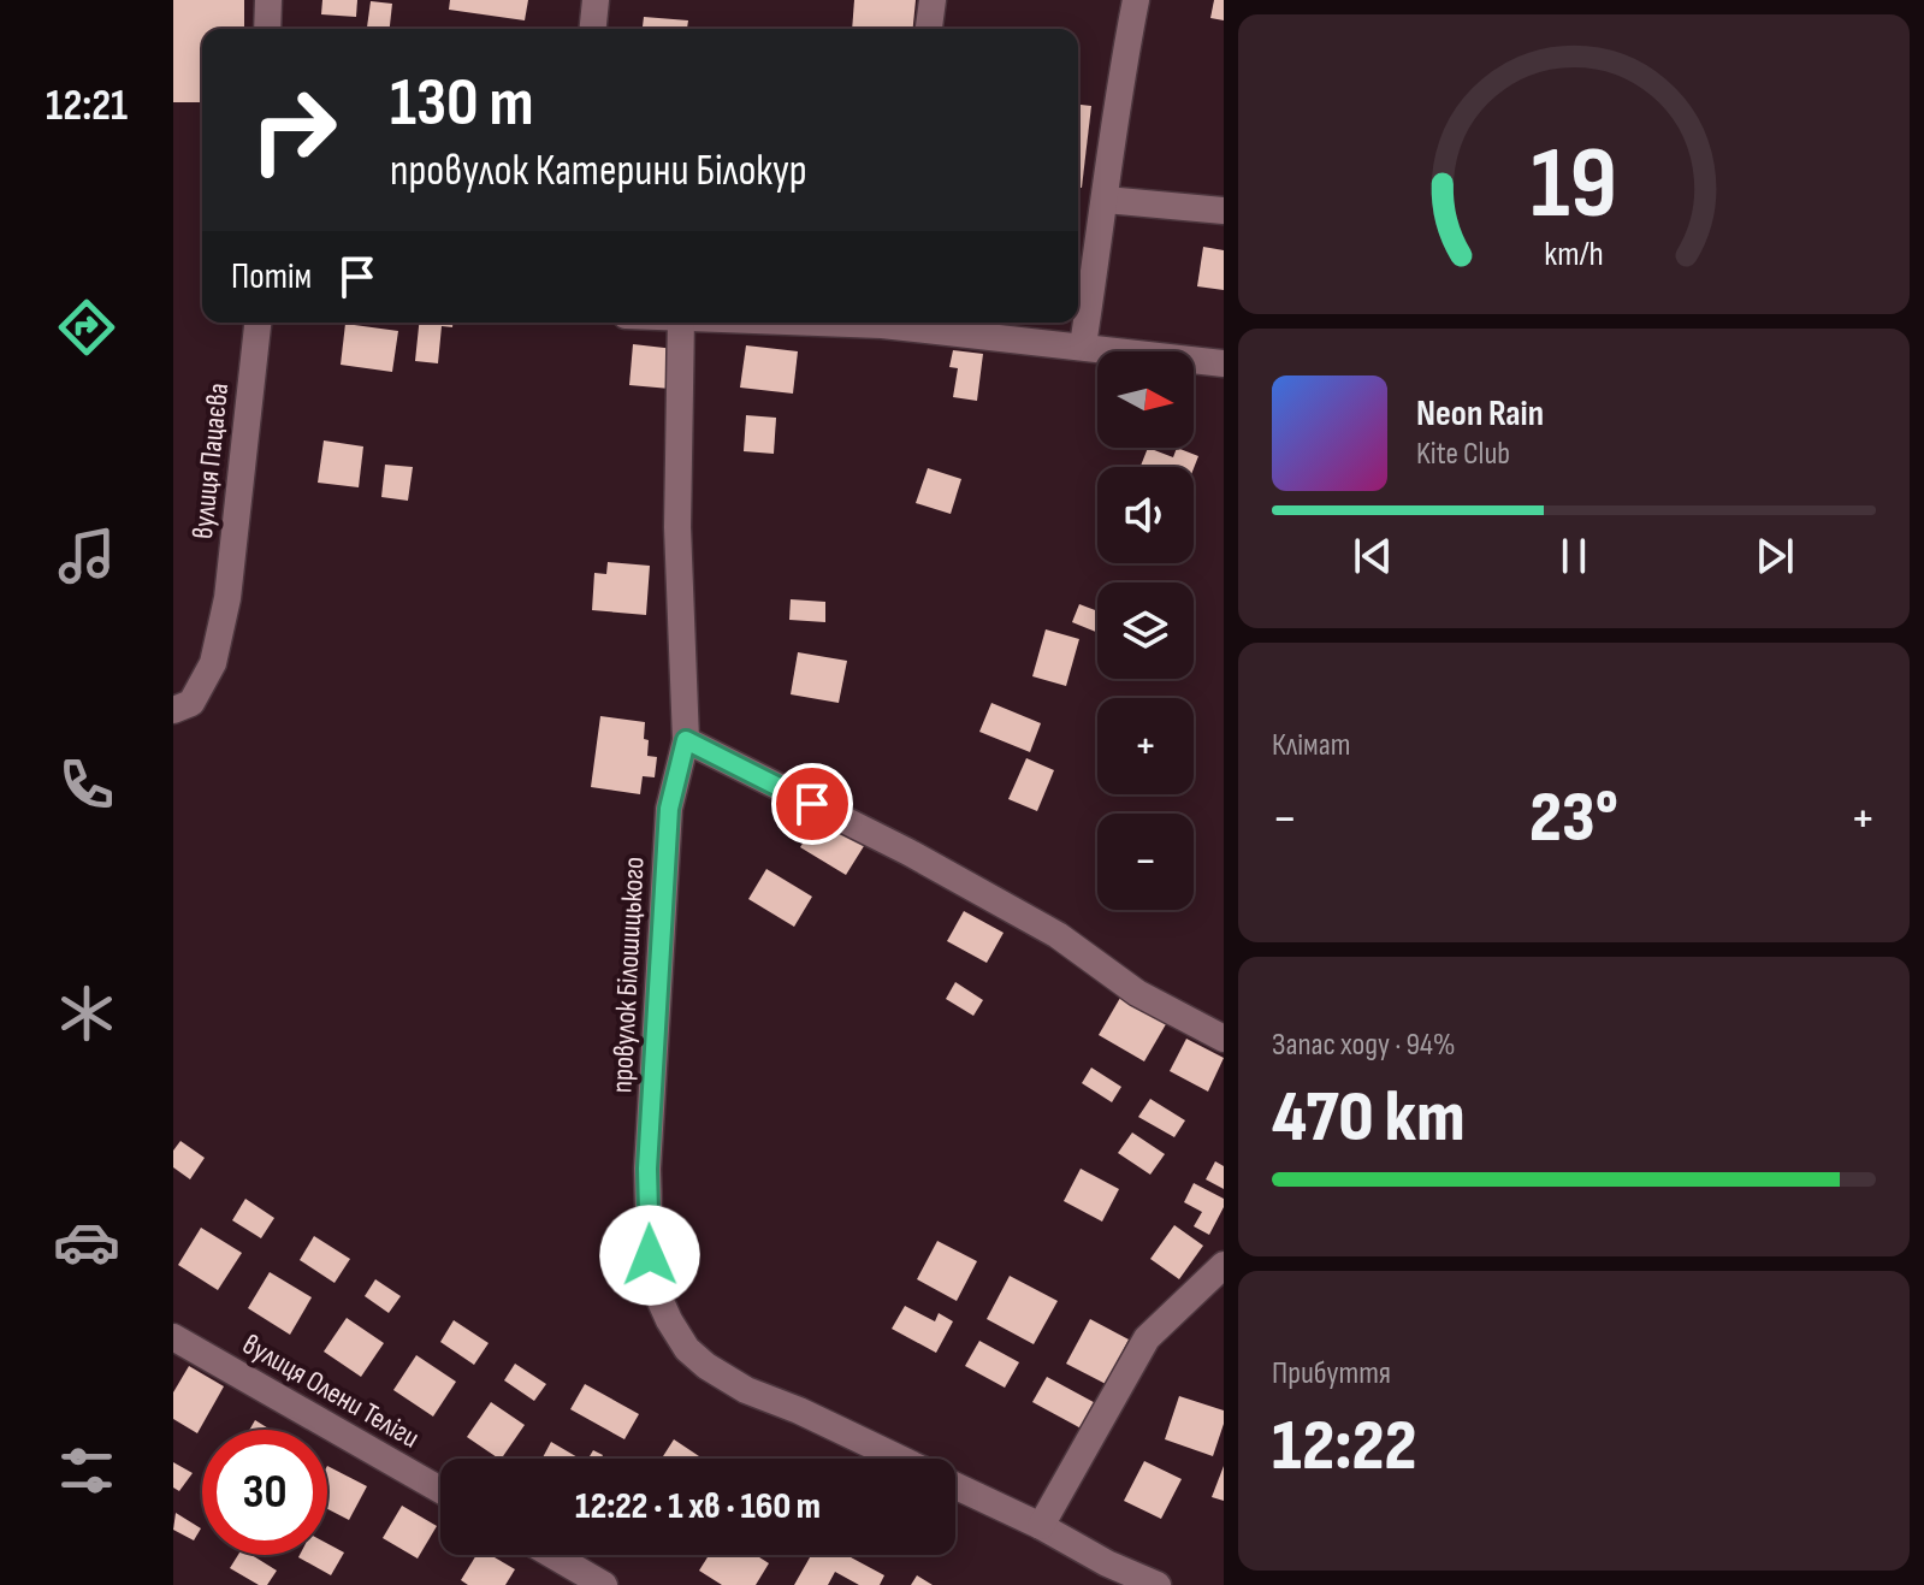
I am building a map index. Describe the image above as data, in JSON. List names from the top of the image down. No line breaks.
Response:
{"streets":{"street":["вулиця Пацаєва","провулок Білошицького","вулиця Олени Теліги"]},"north":"right","page":{"tabs":"12:21","turn":["130 m","провулок Катерини Білокур"],"then":"Потім","map_buttons":["+","−"],"song":["Neon Rain","Kite Club"],"tile":["Клімат",["Запас ходу · 94%","470 km"],["Прибуття","12:22"]],"heat":["−","23°","+"],"limit":"30","trip":"12:22 · 1 хв · 160 m","gauge":["19","km/h"]}}
